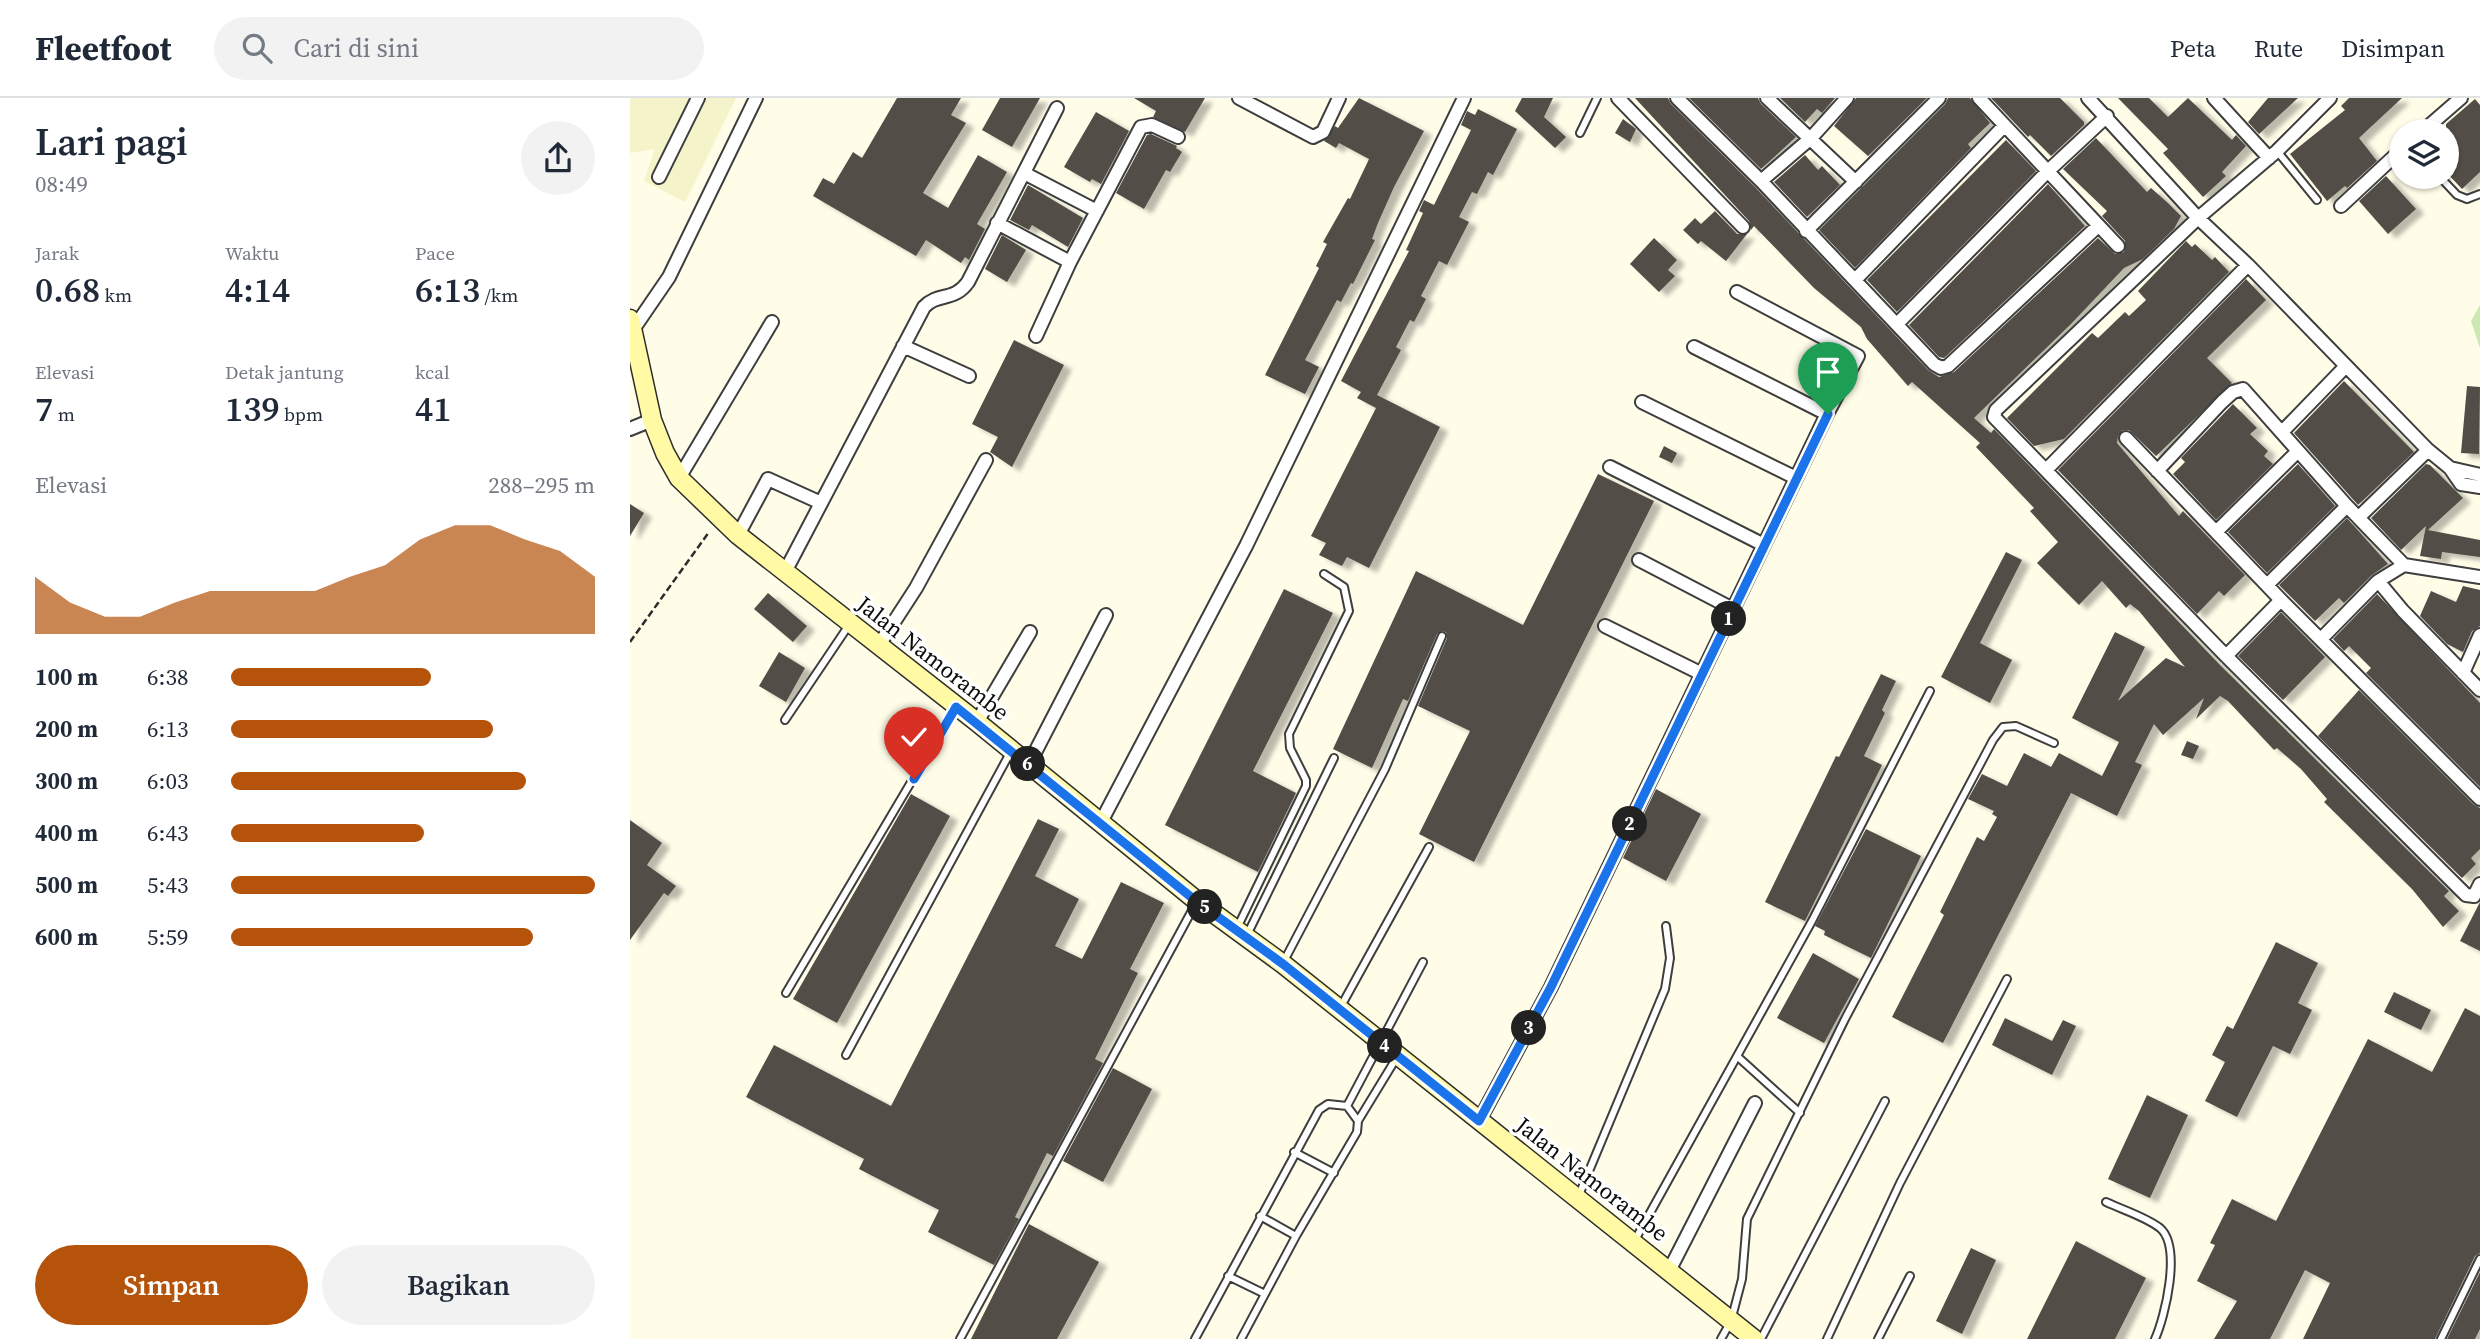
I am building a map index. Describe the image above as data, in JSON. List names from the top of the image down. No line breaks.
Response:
{"streets":{"main road":["Jalan Namorambe"]},"page":{"header":"Fleetfoot","search":"Cari di sini","nav":["Peta","Rute","Disimpan"],"heading":["Lari pagi","08:49"],"stats":[["Jarak","0.68 km"],["Waktu","4:14"],["Pace","6:13 /km"],["Elevasi","7 m"],["Detak jantung","139 bpm"],["kcal","41"]],"chart":["Elevasi","288–295 m"],"pins":["1","6","2","5","3","4"],"list":[{"name":"100 m","note":"6:38"},{"name":"200 m","note":"6:13"},{"name":"300 m","note":"6:03"},{"name":"400 m","note":"6:43"},{"name":"500 m","note":"5:43"},{"name":"600 m","note":"5:59"}],"buttons":["Simpan","Bagikan"]}}
